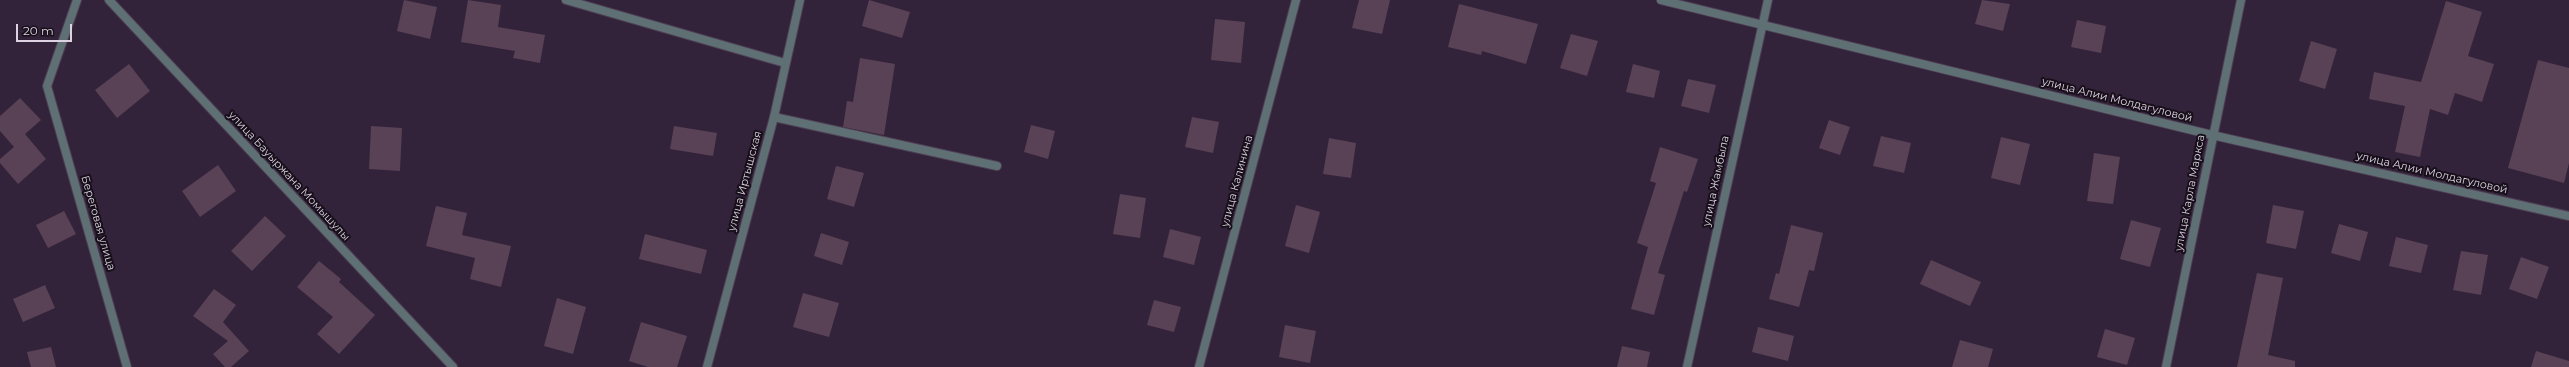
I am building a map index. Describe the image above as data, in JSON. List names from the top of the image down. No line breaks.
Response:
{"streets":{"street":["улица Алии Молдагуловой","улица Бауыржана Момышулы","улица Иртышская","улица Калинина","улица Жамбыла","улица Карла Маркса","Береговая улица"]},"crossings":[["улица Алии Молдагуловой","улица Жамбыла"],["улица Алии Молдагуловой","улица Карла Маркса"]],"scale_bar":"20 m"}
